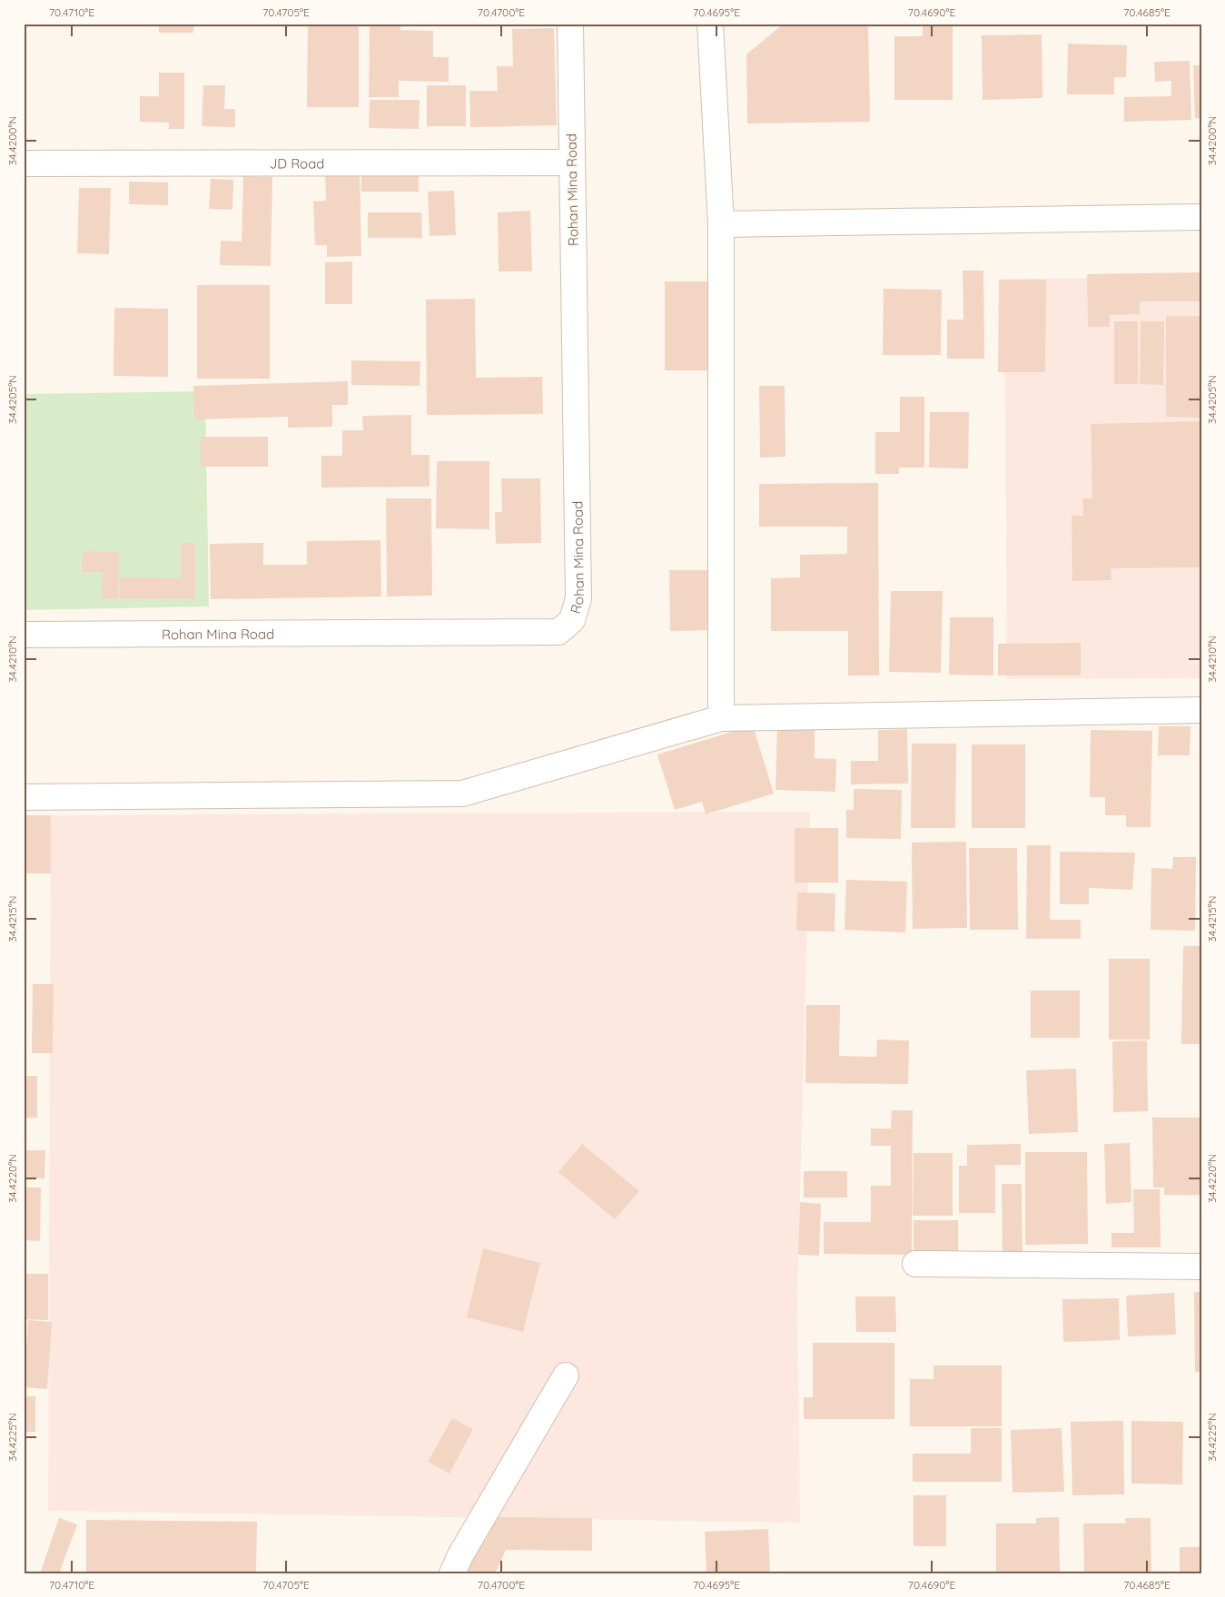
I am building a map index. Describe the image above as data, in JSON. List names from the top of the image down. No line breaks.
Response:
{"streets":{"street":["JD Road","Rohan Mina Road"]},"crossings":[["JD Road","Rohan Mina Road"]],"coordinates":["70.4710°E","70.4705°E","70.4700°E","70.4695°E","70.4690°E","70.4685°E","34.4200°N","34.4205°N","34.4210°N","34.4215°N","34.4220°N","34.4225°N"]}
